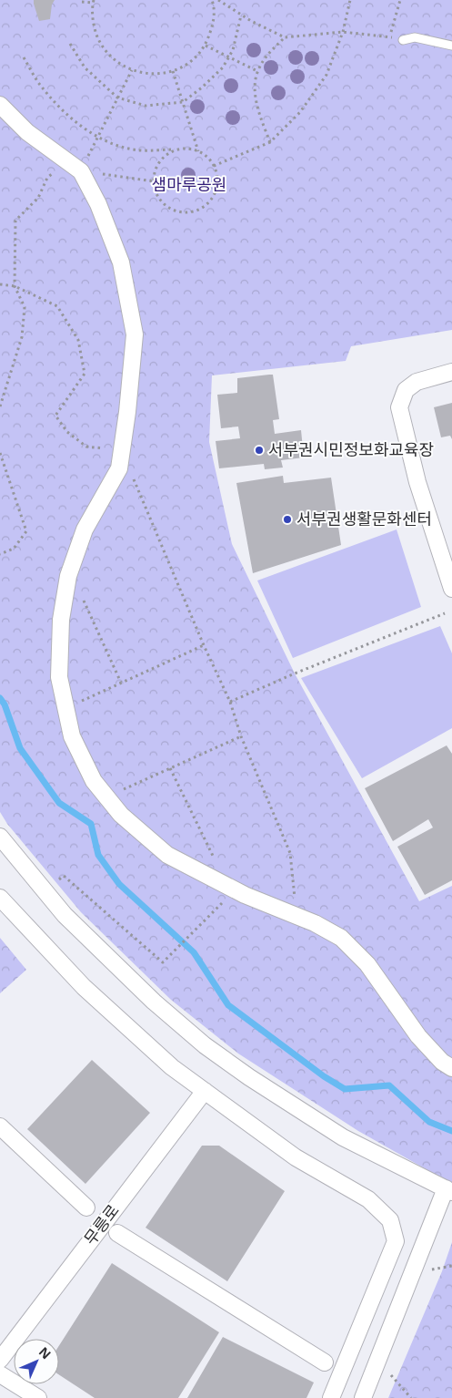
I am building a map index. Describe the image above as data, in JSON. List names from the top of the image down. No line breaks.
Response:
{"streets":{"street":["무릉로"]},"parks":["샘마루공원"],"places":["서부권시민정보화교육장","서부권생활문화센터"],"north":"top right"}
